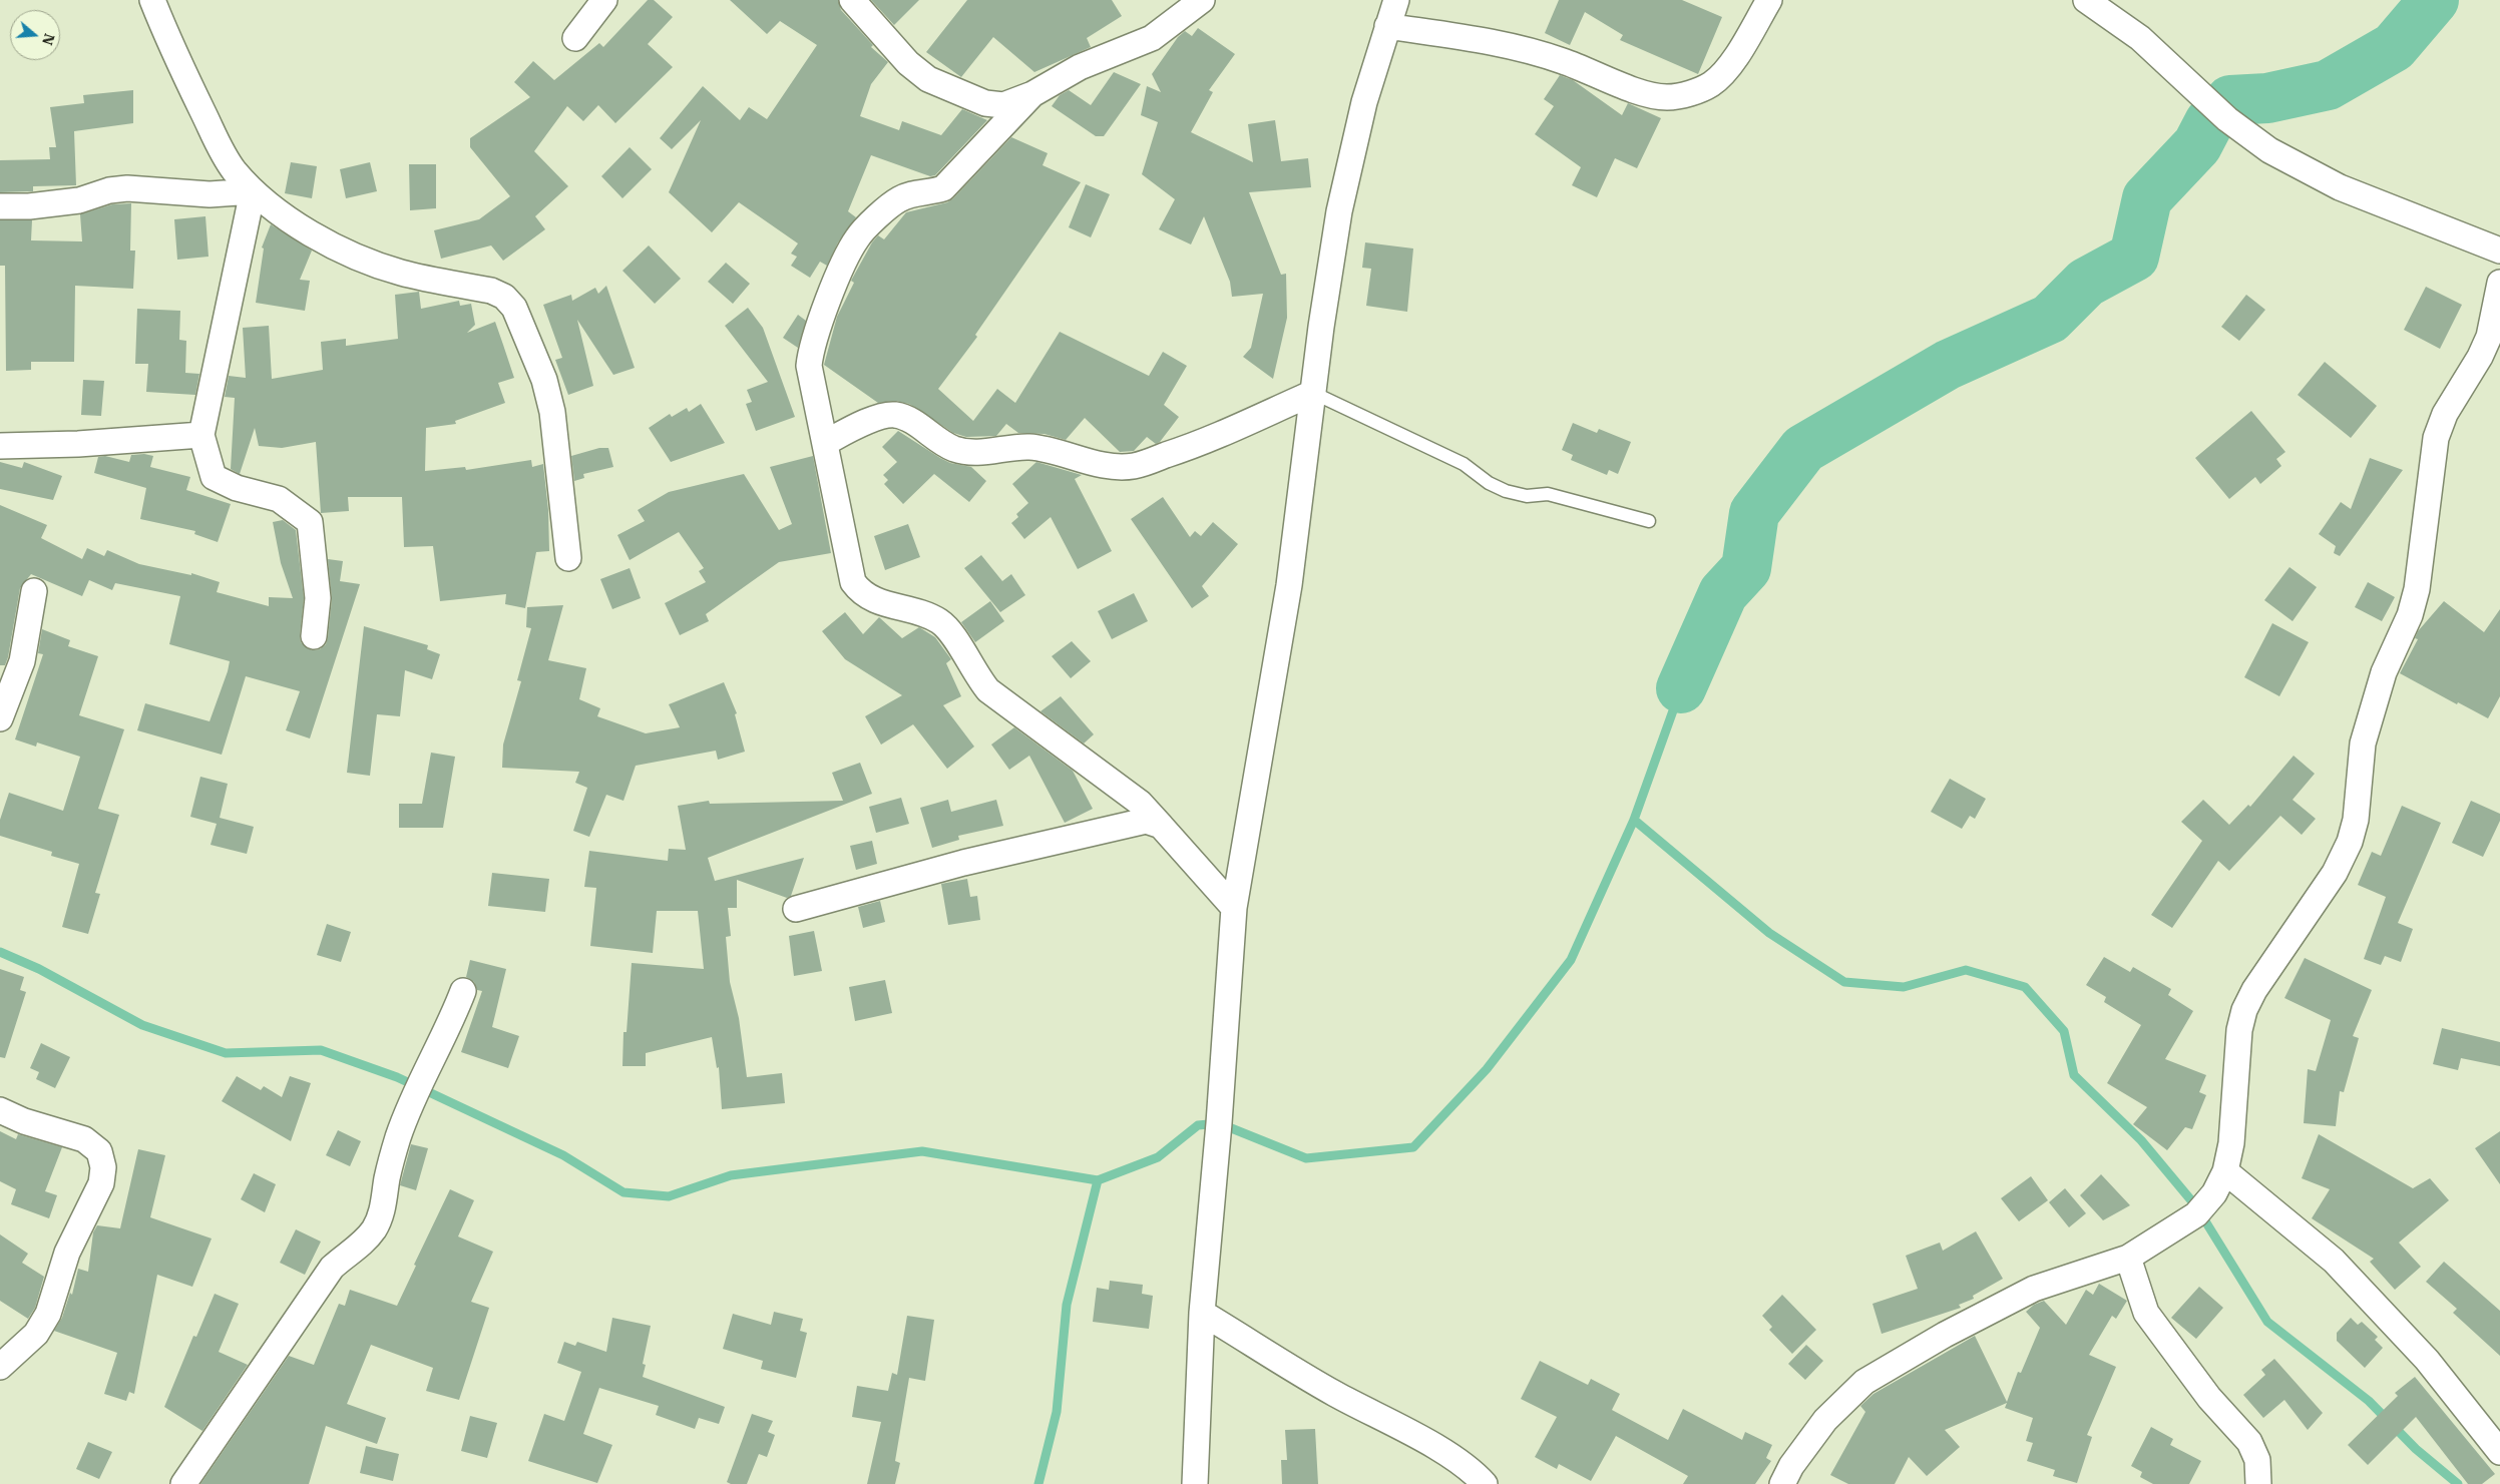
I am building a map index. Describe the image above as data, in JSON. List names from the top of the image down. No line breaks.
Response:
{"north":"right"}
